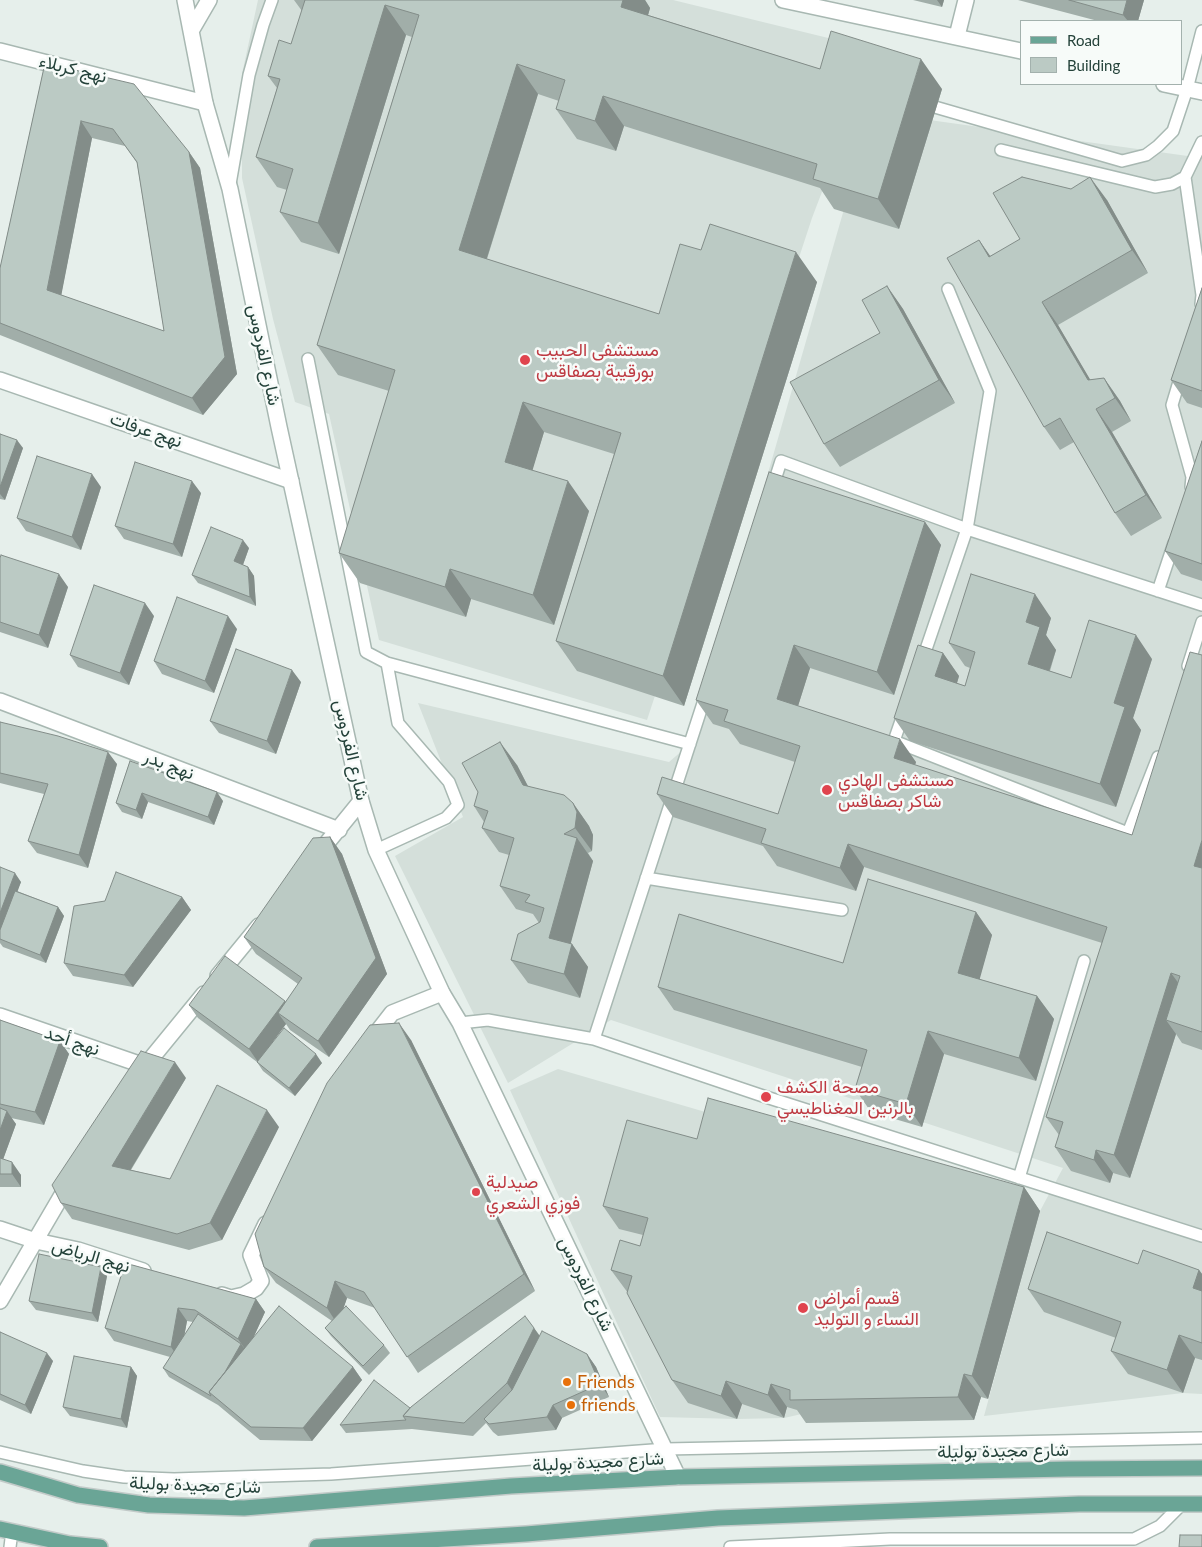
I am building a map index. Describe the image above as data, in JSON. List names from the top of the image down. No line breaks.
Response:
{"streets":{"main road":["شارع مجيدة بوليلة"],"street":["نهج كربلاء","شارع الفردوس","نهج عرفات","نهج بدر","نهج أحد","نهج الرياض"]},"crossings":[["نهج كربلاء","شارع الفردوس"],["شارع الفردوس","نهج عرفات"],["شارع الفردوس","شارع مجيدة بوليلة"]],"places":["مستشفى الحبيب بورقيبة بصفاقس","مستشفى الهادي شاكر بصفاقس","مصحة الكشف بالرنين المغناطيسي","صيدلية فوزي الشعري","قسم أمراض النساء و التوليد","Friends","friends"],"legend":["Road","Building"]}
